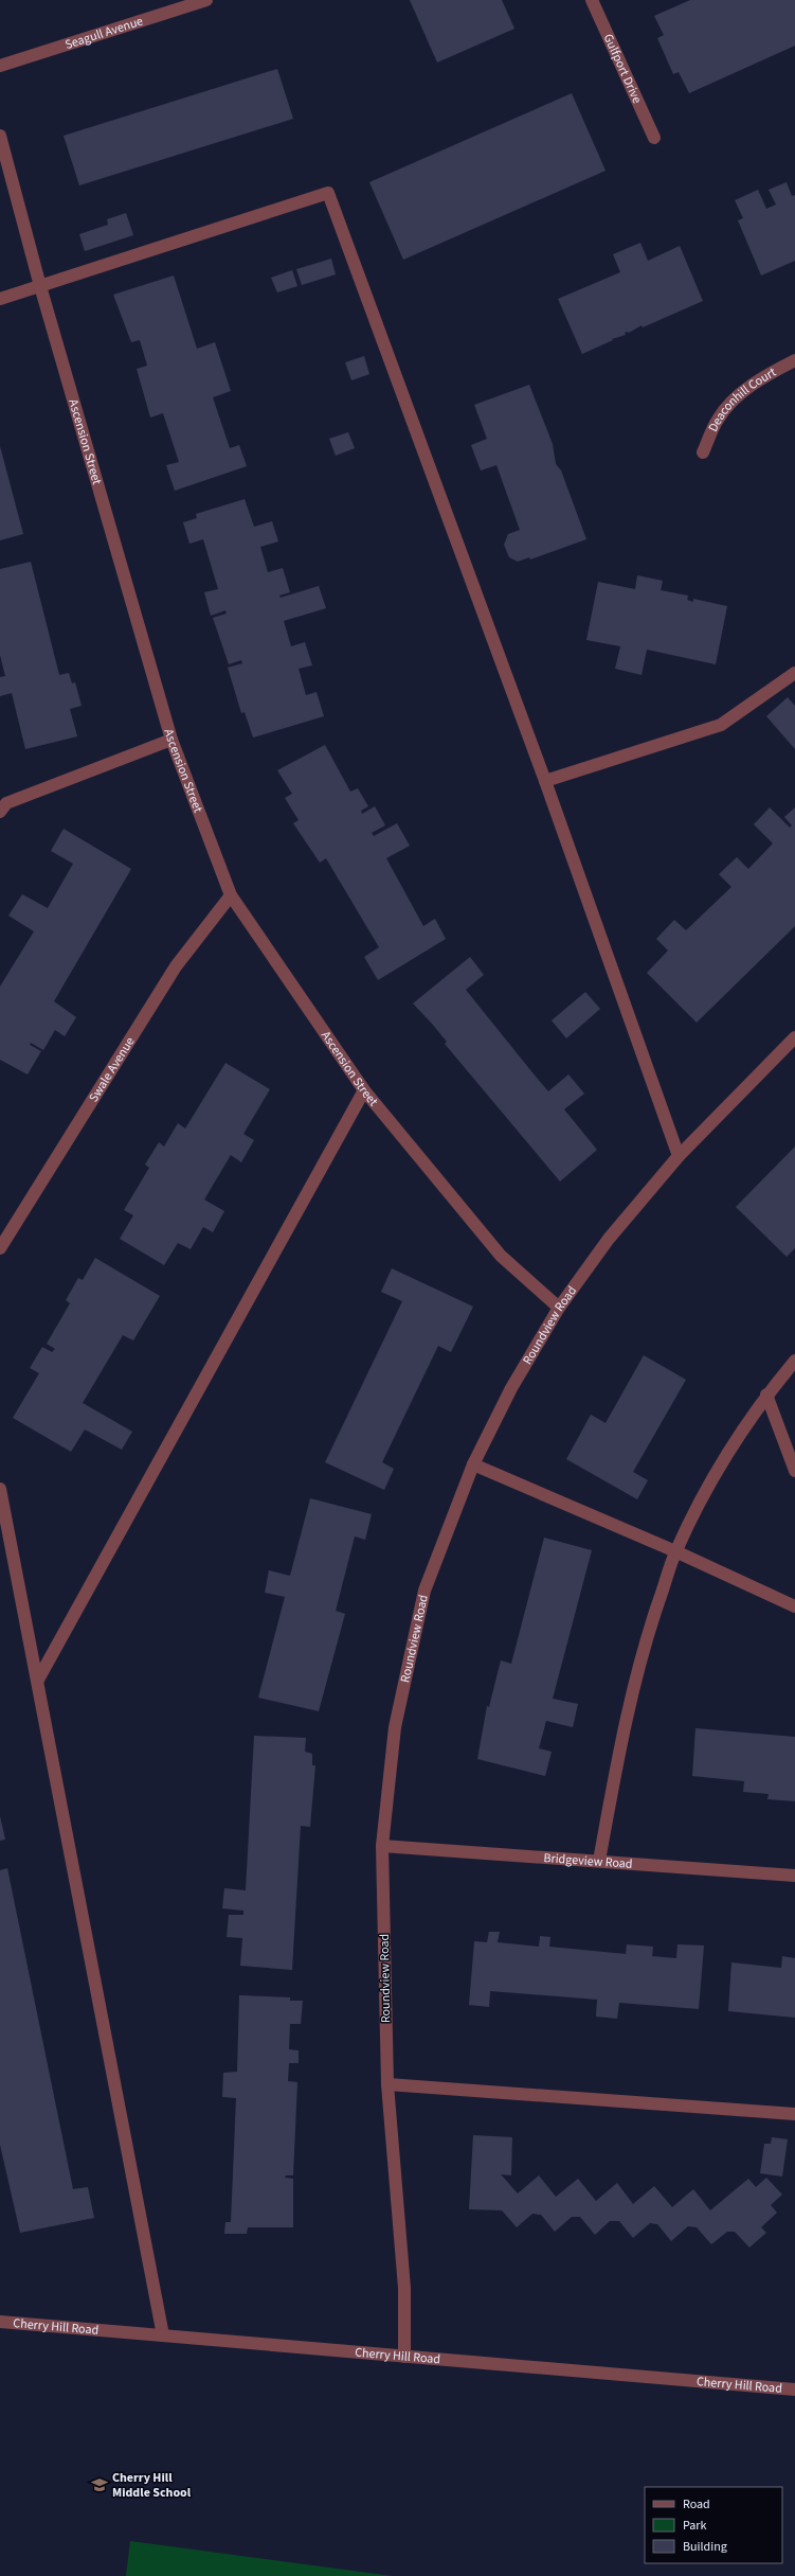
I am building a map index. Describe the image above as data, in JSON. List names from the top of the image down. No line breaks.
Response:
{"streets":{"street":["Seagull Avenue","Gulfport Drive","Deaconhill Court","Ascension Street","Swale Avenue","Roundview Road","Bridgeview Road","Cherry Hill Road"]},"crossings":[["Ascension Street","Swale Avenue"],["Ascension Street","Roundview Road"],["Roundview Road","Bridgeview Road"],["Roundview Road","Cherry Hill Road"]],"places":{"school or university":["Cherry Hill Middle School"]},"legend":["Road","Park","Building"]}
